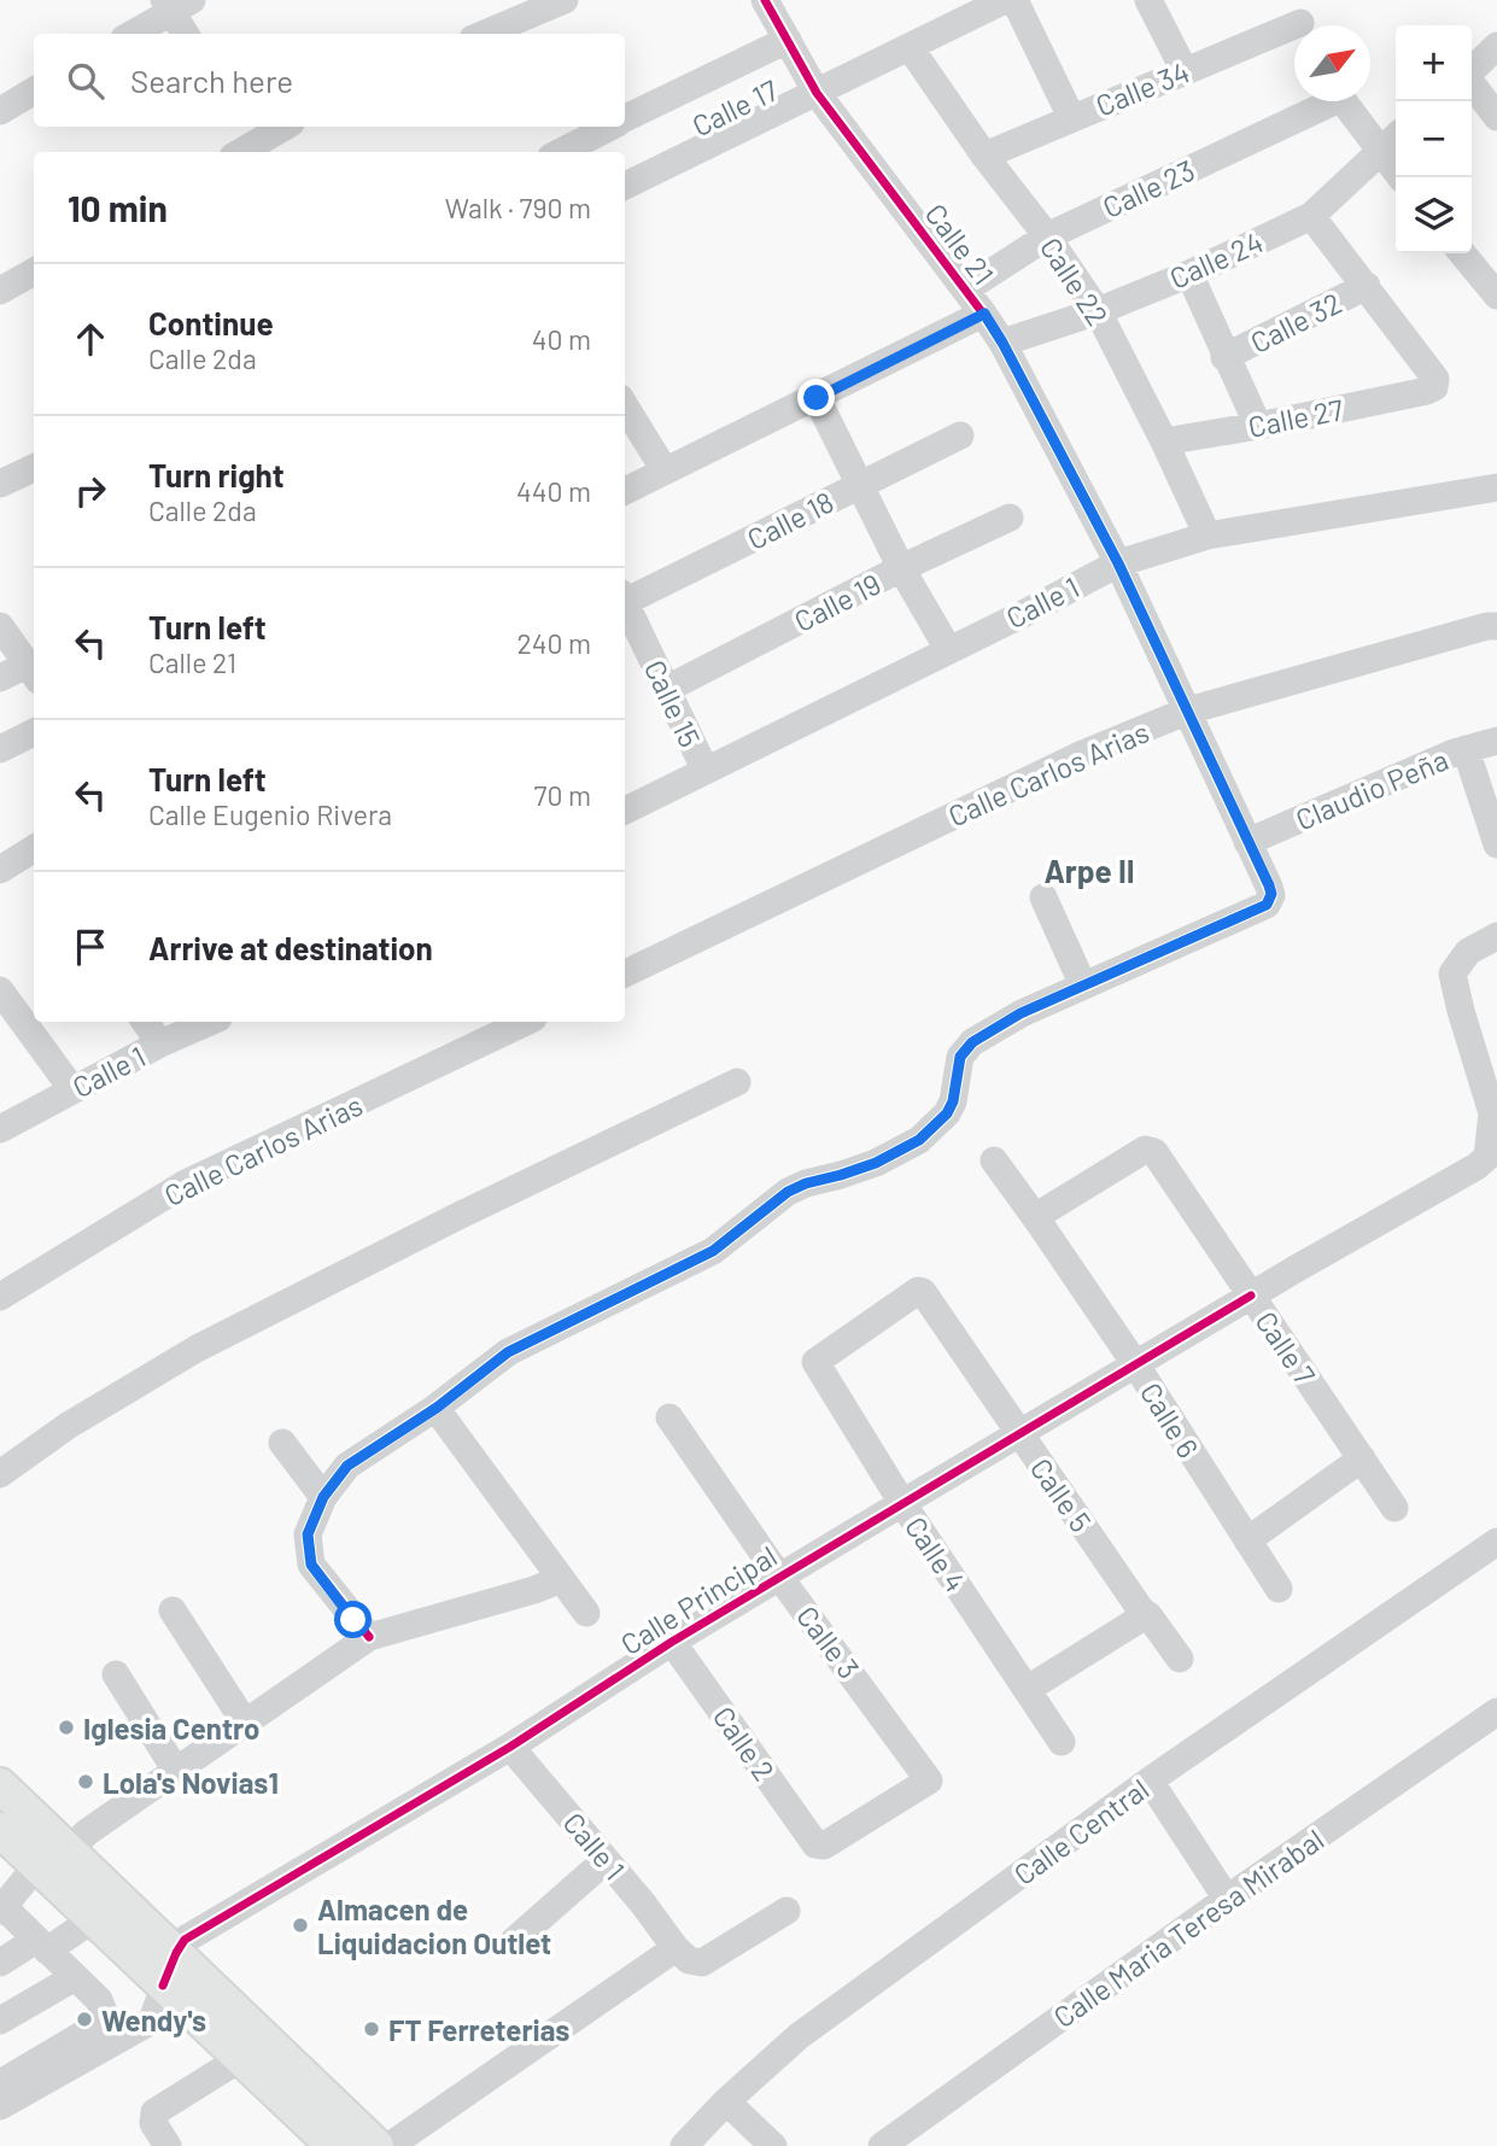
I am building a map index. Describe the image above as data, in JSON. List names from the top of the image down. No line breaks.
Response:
{"streets":{"street":["Calle 34","Calle 17","Calle 23","Calle 21","Calle 24","Calle 22","Calle 32","Calle 27","Calle 18","Calle 19","Calle 1","Calle 15","Calle Carlos Arias","Claudio Peña","Calle 7","Calle 6","Calle 5","Calle 4","Calle Principal","Calle 3","Calle 2","Calle Central","Calle Maria Teresa Mirabal"]},"crossings":[["Calle 34","Calle 22"],["Calle 17","Calle 21"],["Calle 17","Calle 22"],["Calle 23","Calle 21"],["Calle 23","Calle 22"],["Calle 21","Calle 24"],["Calle 21","Calle 1"],["Calle 21","Calle Carlos Arias"],["Calle 21","Claudio Peña"],["Calle 24","Calle 22"],["Calle 22","Calle 27"],["Calle 22","Calle 1"],["Calle 32","Calle 27"],["Calle 19","Calle 15"],["Calle 1","Calle 15"],["Calle 1","Calle Principal"],["Calle 7","Calle 6"],["Calle 7","Calle Principal"],["Calle 6","Calle Principal"],["Calle 5","Calle 4"],["Calle 5","Calle Principal"],["Calle 4","Calle Principal"],["Calle Principal","Calle 3"],["Calle Principal","Calle 2"],["Calle 3","Calle 2"]],"districts":["Arpe II"],"places":["Iglesia Centro","Lola's Novias1","Almacen de Liquidacion Outlet","Wendy's","FT Ferreterias"],"north":"top right","page":{"map_buttons":["+","−"],"search":"Search here","heading":["10 min","Walk · 790 m"],"list":[["Continue","Calle 2da","40 m"],["Turn right","Calle 2da","440 m"],["Turn left","Calle 21","240 m"],["Turn left","Calle Eugenio Rivera","70 m"],"Arrive at destination"]}}
